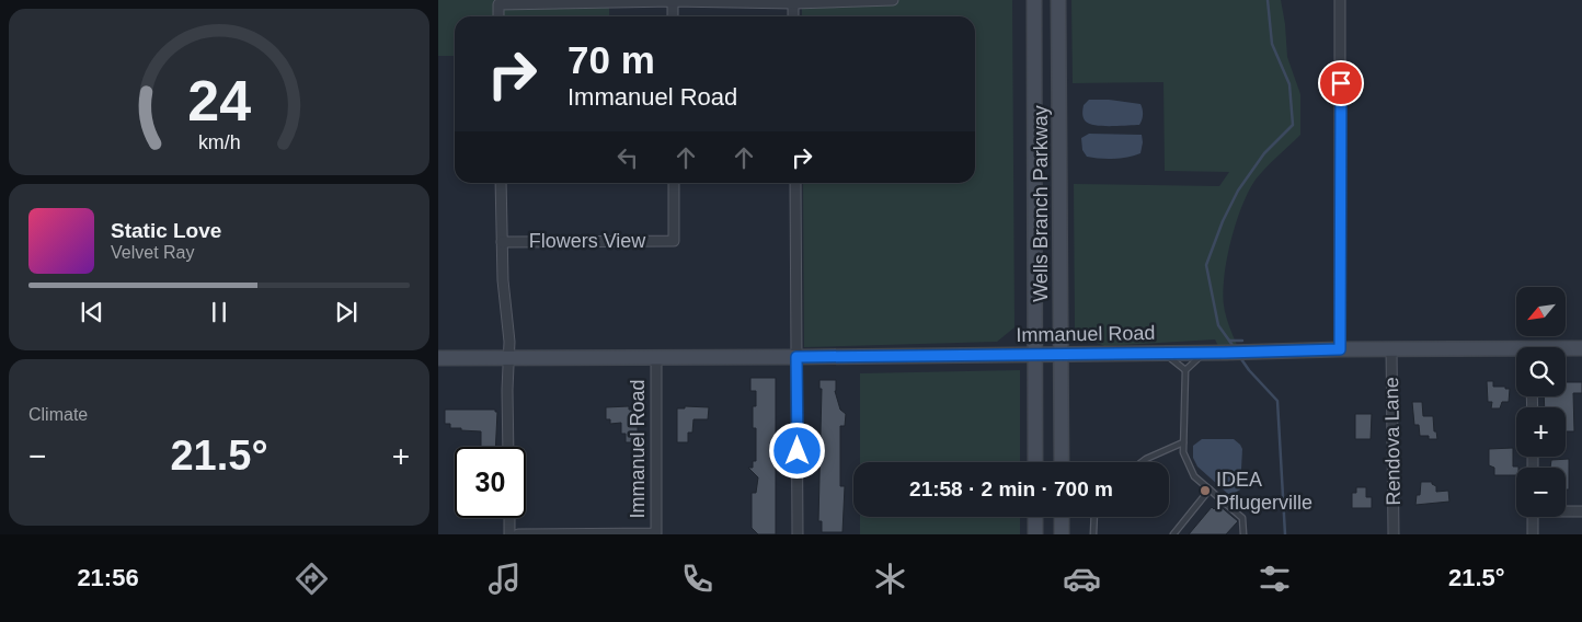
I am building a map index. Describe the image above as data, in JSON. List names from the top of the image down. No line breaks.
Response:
{"streets":{"street":["Wells Branch Parkway","Flowers View","Immanuel Road","Rendova Lane"]},"crossings":[["Wells Branch Parkway","Immanuel Road"],["Immanuel Road","Rendova Lane"]],"places":["IDEA Pflugerville"],"north":"bottom left","page":{"turn":["70 m","Immanuel Road"],"song":["Static Love","Velvet Ray"],"map_buttons":["+","−"],"tile":"Climate","heat":["−","21.5°","+"],"limit":"30","trip":"21:58 · 2 min · 700 m","tabs":["21:56","21.5°"],"gauge":["24","km/h"]}}
